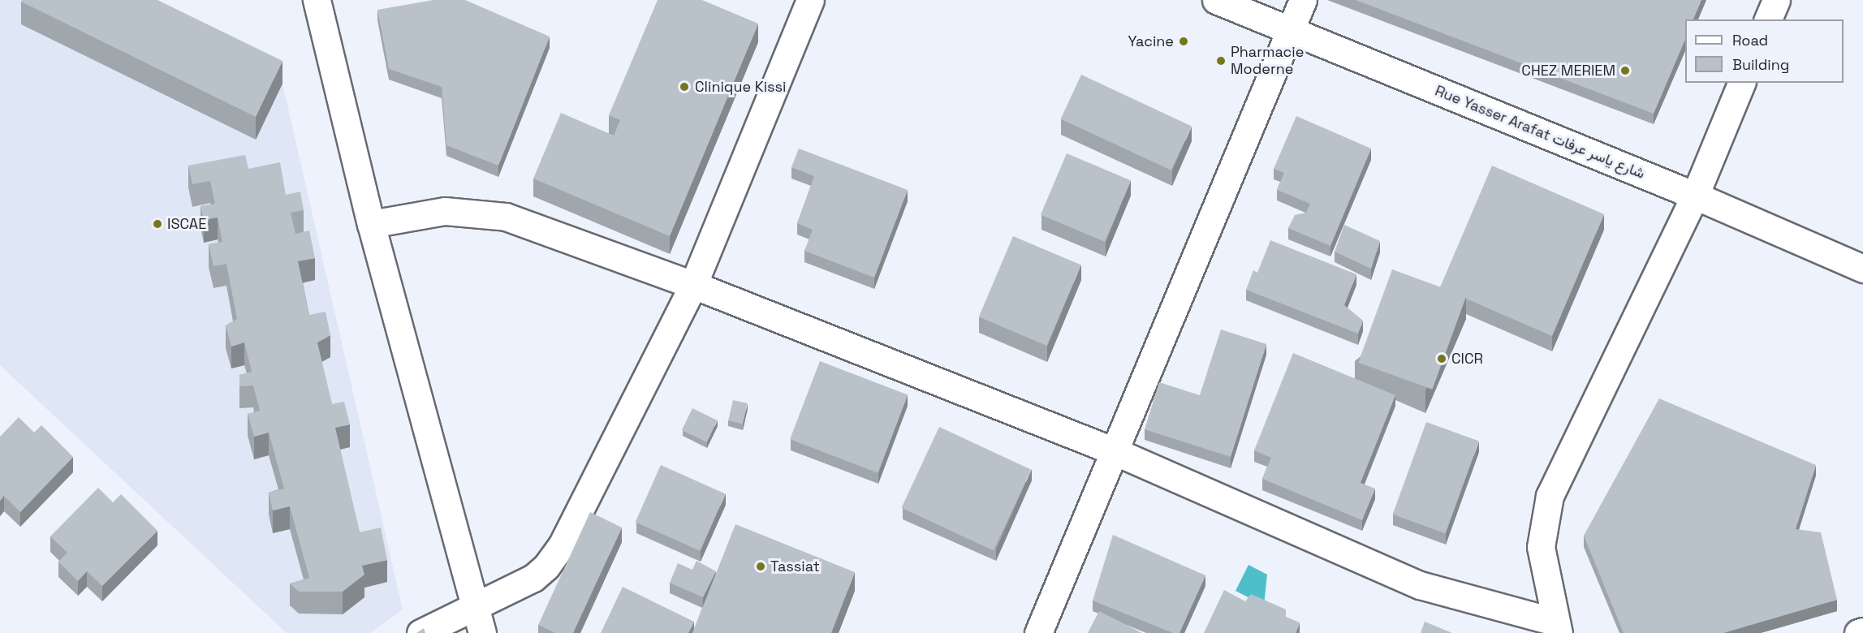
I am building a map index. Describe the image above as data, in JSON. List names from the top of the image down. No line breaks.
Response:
{"streets":{"street":["Rue Yasser Arafat شارع ياسر عرفات"]},"places":["Yacine","Pharmacie Moderne","CHEZ MERIEM","Clinique Kissi","ISCAE","CICR","Tassiat"],"legend":["Road","Building"]}
